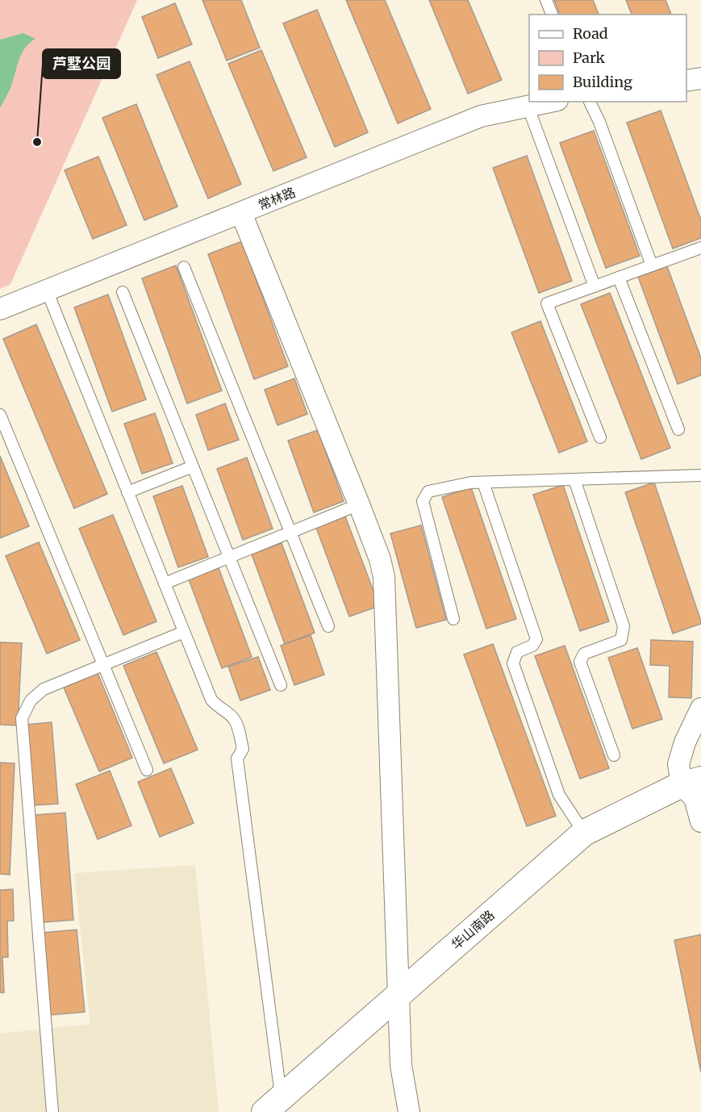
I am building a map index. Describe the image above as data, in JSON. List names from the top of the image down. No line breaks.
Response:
{"streets":{"street":["常林路","华山南路"]},"places":["芦墅公园"],"legend":["Road","Park","Building"]}
